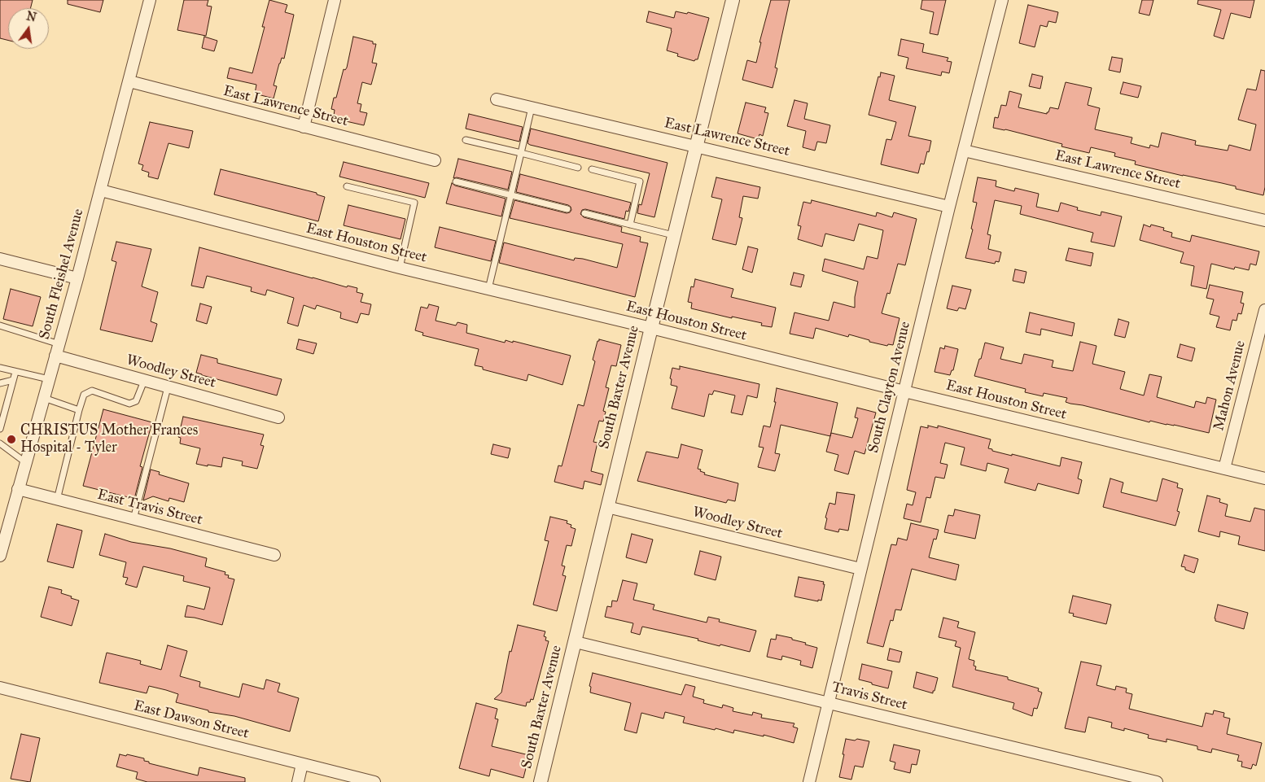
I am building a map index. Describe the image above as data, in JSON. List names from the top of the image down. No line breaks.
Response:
{"streets":{"street":["East Lawrence Street","East Houston Street","South Fleishel Avenue","Woodley Street","Mahon Avenue","South Baxter Avenue","South Clayton Avenue","East Travis Street","Travis Street","East Dawson Street"]},"crossings":[["East Lawrence Street","South Fleishel Avenue"],["East Lawrence Street","South Baxter Avenue"],["East Lawrence Street","South Clayton Avenue"],["East Houston Street","South Fleishel Avenue"],["East Houston Street","Mahon Avenue"],["East Houston Street","South Baxter Avenue"],["East Houston Street","South Clayton Avenue"],["South Fleishel Avenue","Woodley Street"],["South Fleishel Avenue","East Travis Street"],["Woodley Street","South Baxter Avenue"],["Woodley Street","South Clayton Avenue"],["South Baxter Avenue","Travis Street"],["South Clayton Avenue","Travis Street"]],"places":["CHRISTUS Mother Frances Hospital - Tyler"],"north":"top"}
